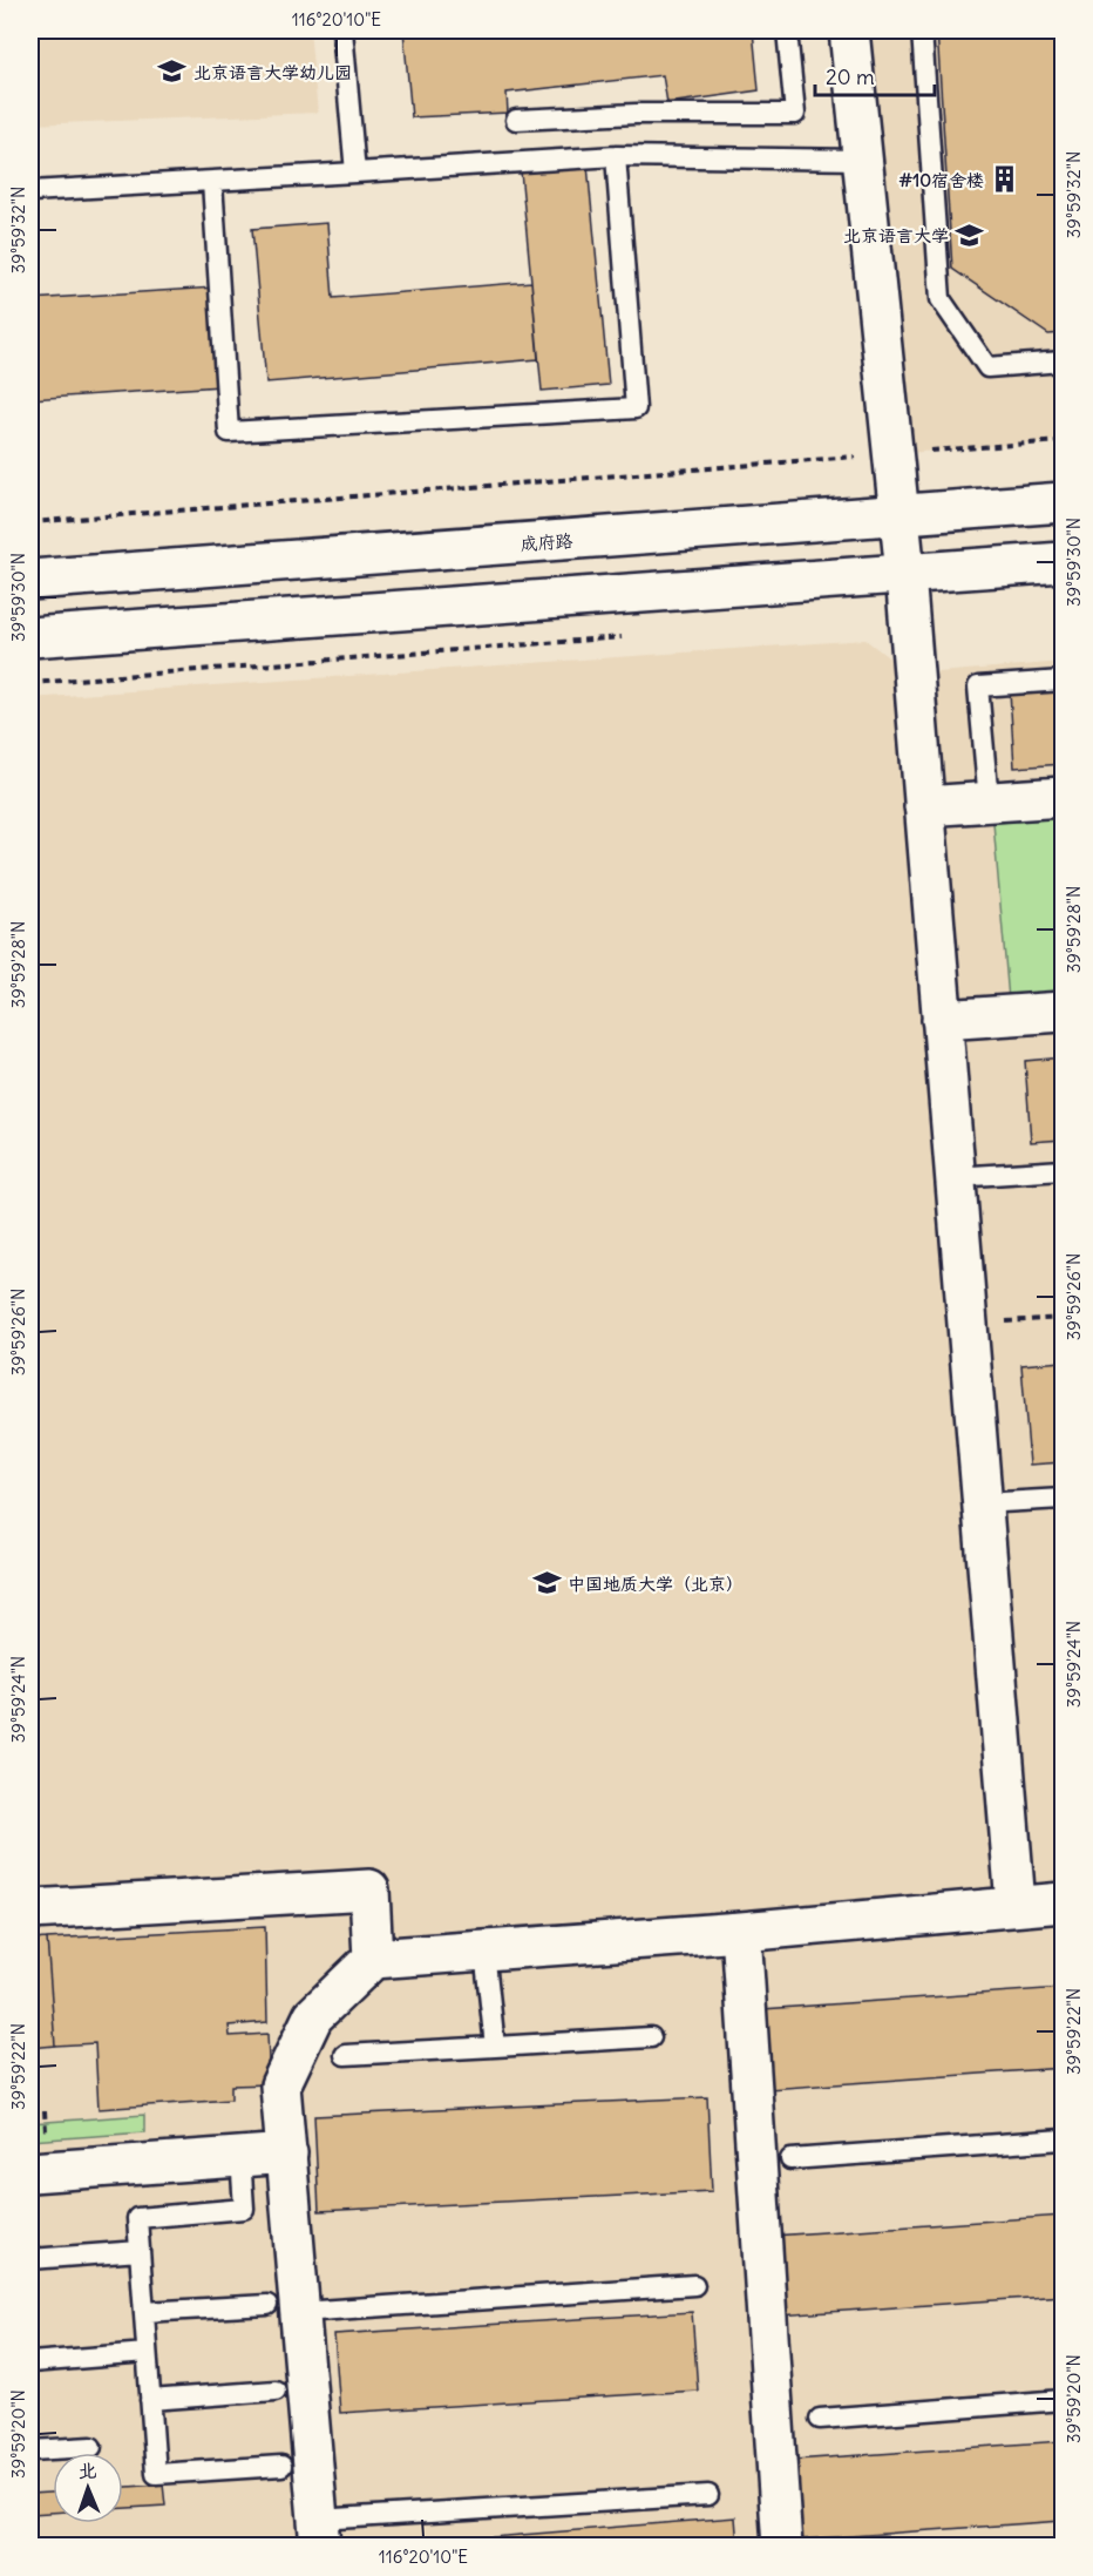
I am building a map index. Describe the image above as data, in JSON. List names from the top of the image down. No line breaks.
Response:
{"streets":{"street":["成府路"]},"places":{"school or university":["北京语言大学幼儿园","北京语言大学","中国地质大学（北京）"],"building":["#10宿舍楼"]},"scale_bar":"20 m","north":"top","coordinates":["116°20'10\"E","39°59'32\"N","39°59'30\"N","39°59'28\"N","39°59'26\"N","39°59'24\"N","39°59'22\"N","39°59'20\"N"]}
